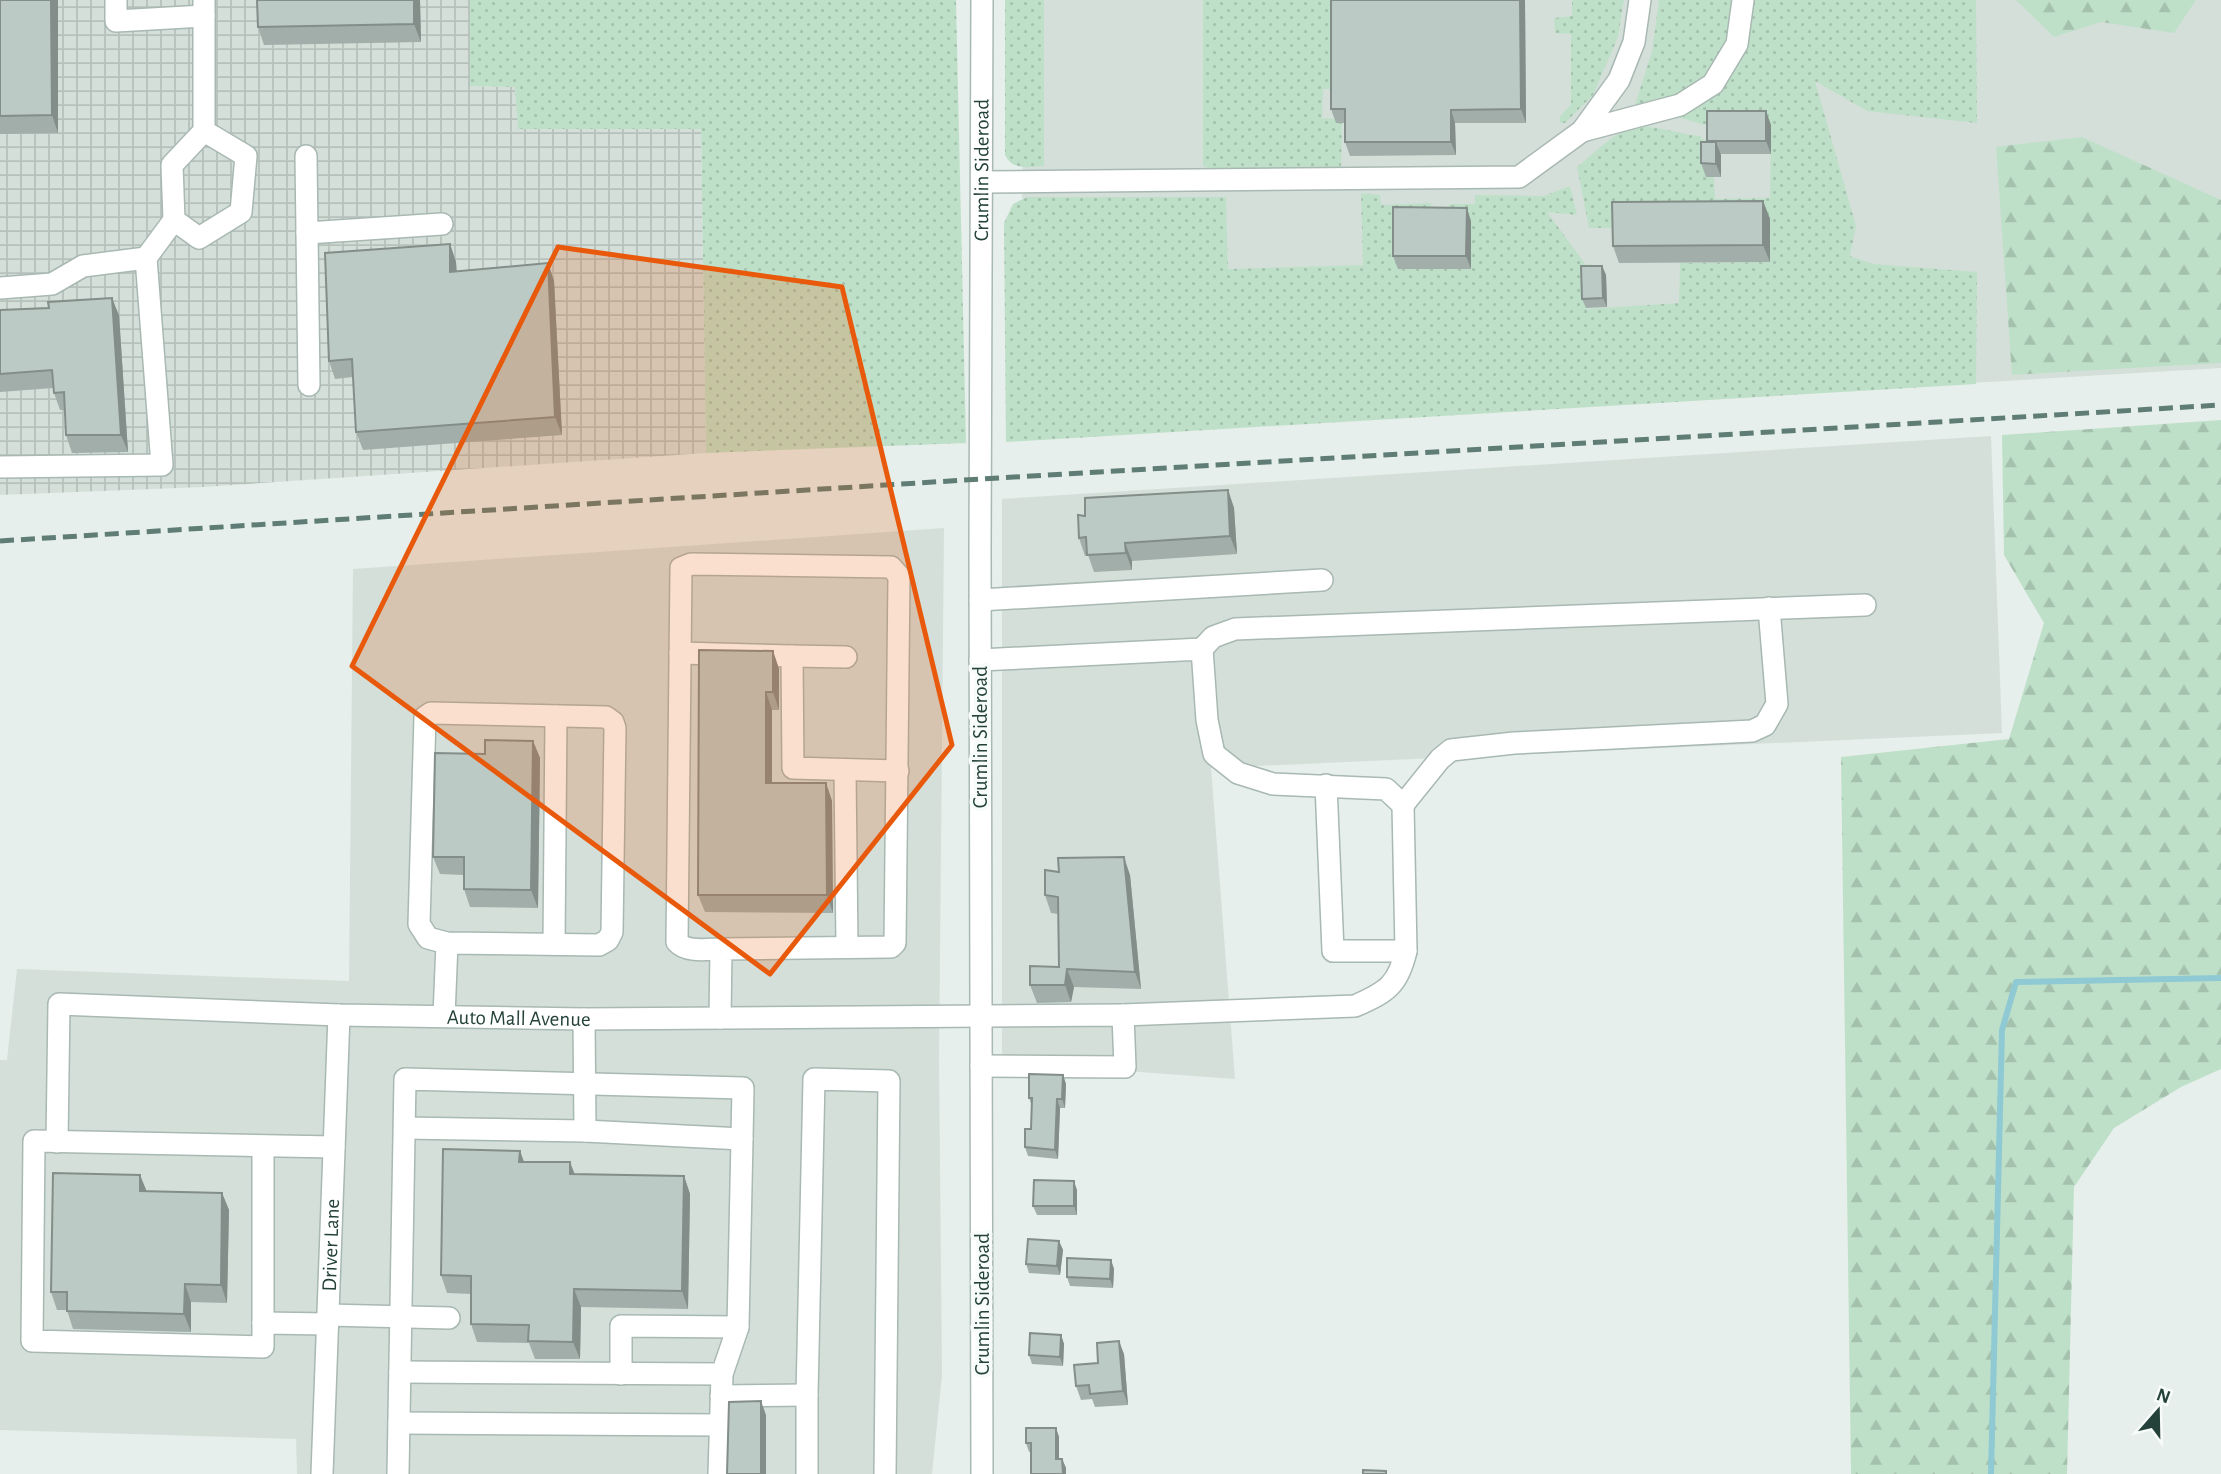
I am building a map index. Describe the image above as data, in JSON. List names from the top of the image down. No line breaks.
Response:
{"streets":{"street":["Crumlin Sideroad","Auto Mall Avenue","Driver Lane"]},"crossings":[["Crumlin Sideroad","Auto Mall Avenue"],["Auto Mall Avenue","Driver Lane"]],"north":"top"}
